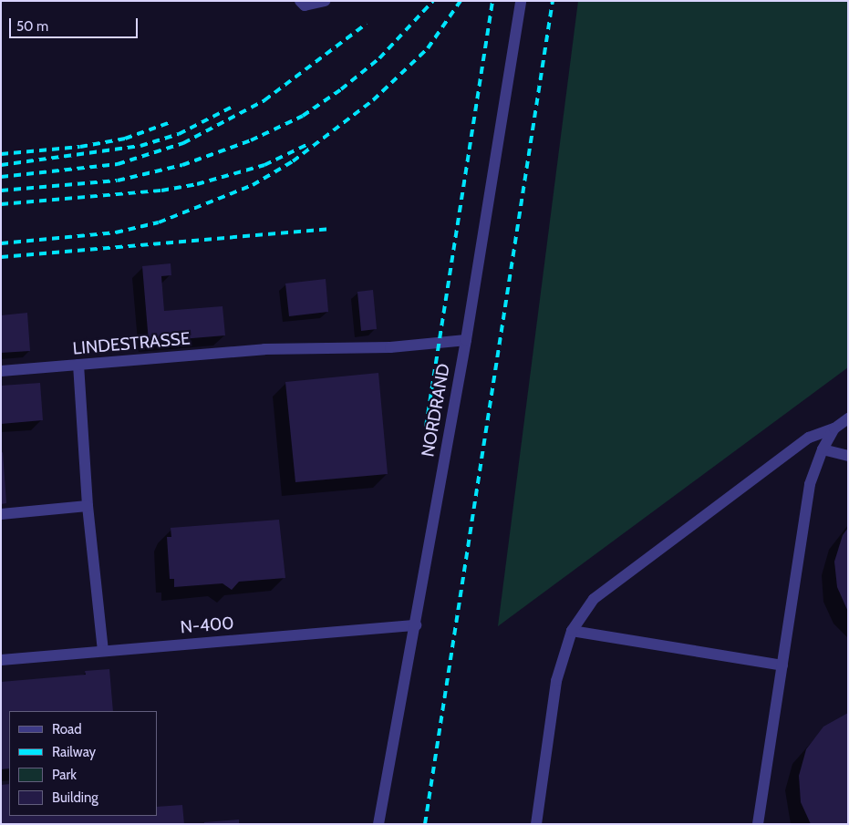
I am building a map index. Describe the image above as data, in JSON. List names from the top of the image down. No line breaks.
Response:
{"streets":{"lane":["LINDESTRASSE","NORDRAND","N-400"]},"crossings":[["LINDESTRASSE","NORDRAND"],["NORDRAND","N-400"]],"legend":["Road","Railway","Park","Building"],"scale_bar":"50 m"}
